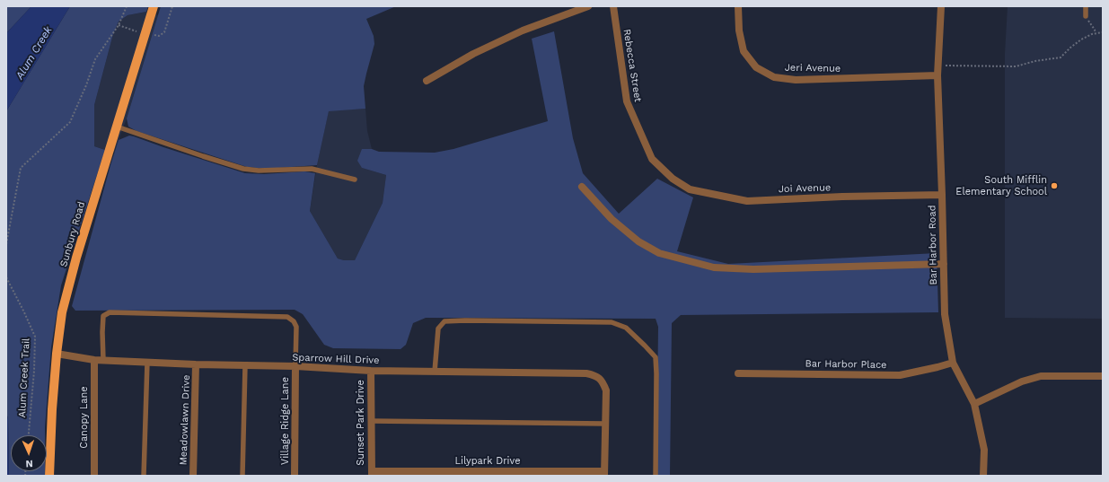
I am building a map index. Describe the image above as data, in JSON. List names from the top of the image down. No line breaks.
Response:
{"streets":{"main road":["Sunbury Road"],"street":["Rebecca Street","Jeri Avenue","Joi Avenue","Bar Harbor Road","Sparrow Hill Drive","Bar Harbor Place","Canopy Lane","Meadowlawn Drive","Village Ridge Lane","Sunset Park Drive","Lilypark Drive"],"path":["Alum Creek Trail"]},"crossings":[["Rebecca Street","Joi Avenue"],["Jeri Avenue","Bar Harbor Road"],["Joi Avenue","Bar Harbor Road"],["Sunbury Road","Sparrow Hill Drive"],["Bar Harbor Road","Bar Harbor Place"],["Sparrow Hill Drive","Canopy Lane"],["Sparrow Hill Drive","Meadowlawn Drive"],["Sparrow Hill Drive","Village Ridge Lane"],["Sparrow Hill Drive","Sunset Park Drive"],["Sunset Park Drive","Lilypark Drive"]],"water":["Alum Creek"],"places":["South Mifflin Elementary School"],"north":"bottom"}
